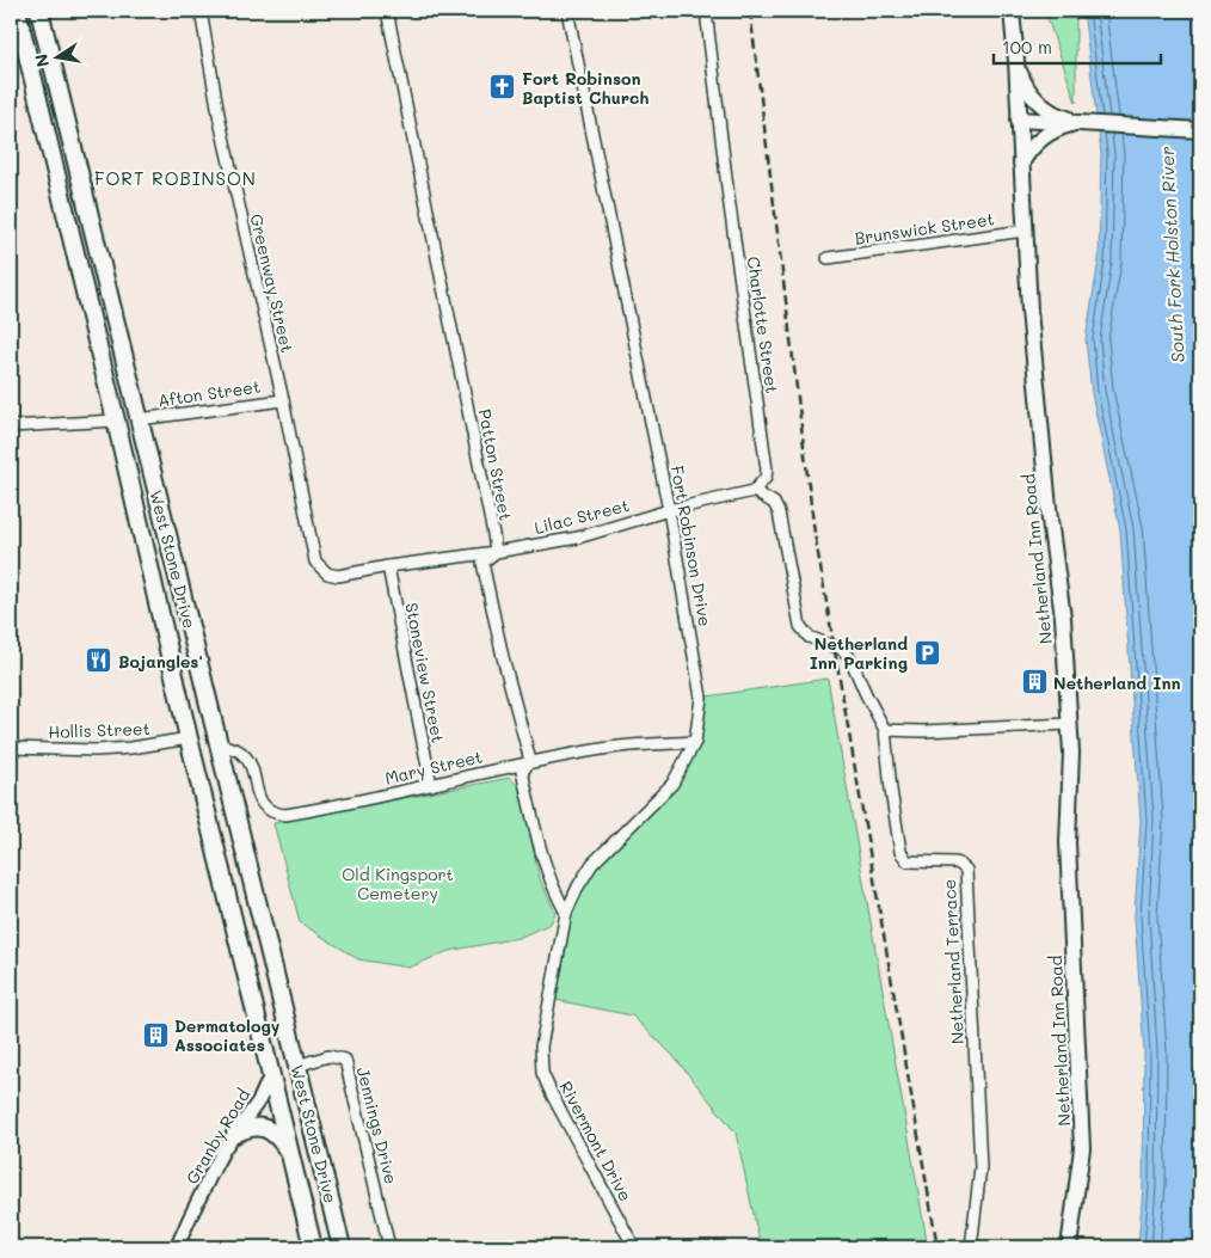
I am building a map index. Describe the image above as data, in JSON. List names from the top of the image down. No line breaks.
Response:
{"streets":{"highway":["West Stone Drive"],"main road":["Netherland Inn Road"],"street":["Brunswick Street","Greenway Street","Charlotte Street","Afton Street","Patton Street","Lilac Street","Fort Robinson Drive","Stoneview Street","Hollis Street","Mary Street","Netherland Terrace","Jennings Drive","Granby Road","Rivermont Drive"]},"crossings":[["Brunswick Street","Netherland Inn Road"],["Greenway Street","Afton Street"],["Greenway Street","Lilac Street"],["Charlotte Street","Lilac Street"],["Afton Street","West Stone Drive"],["Patton Street","Lilac Street"],["Lilac Street","Fort Robinson Drive"],["Lilac Street","Stoneview Street"],["Fort Robinson Drive","Mary Street"],["Fort Robinson Drive","Rivermont Drive"],["West Stone Drive","Hollis Street"],["West Stone Drive","Mary Street"],["West Stone Drive","Jennings Drive"],["West Stone Drive","Granby Road"],["Stoneview Street","Mary Street"]],"districts":["FORT ROBINSON"],"water":["South Fork Holston River"],"parks":["Old Kingsport Cemetery"],"places":{"church":["Fort Robinson Baptist Church"],"parking":["Netherland Inn Parking"],"restaurant":["Bojangles'"],"building":["Netherland Inn","Dermatology Associates"]},"scale_bar":"100 m","north":"left"}
